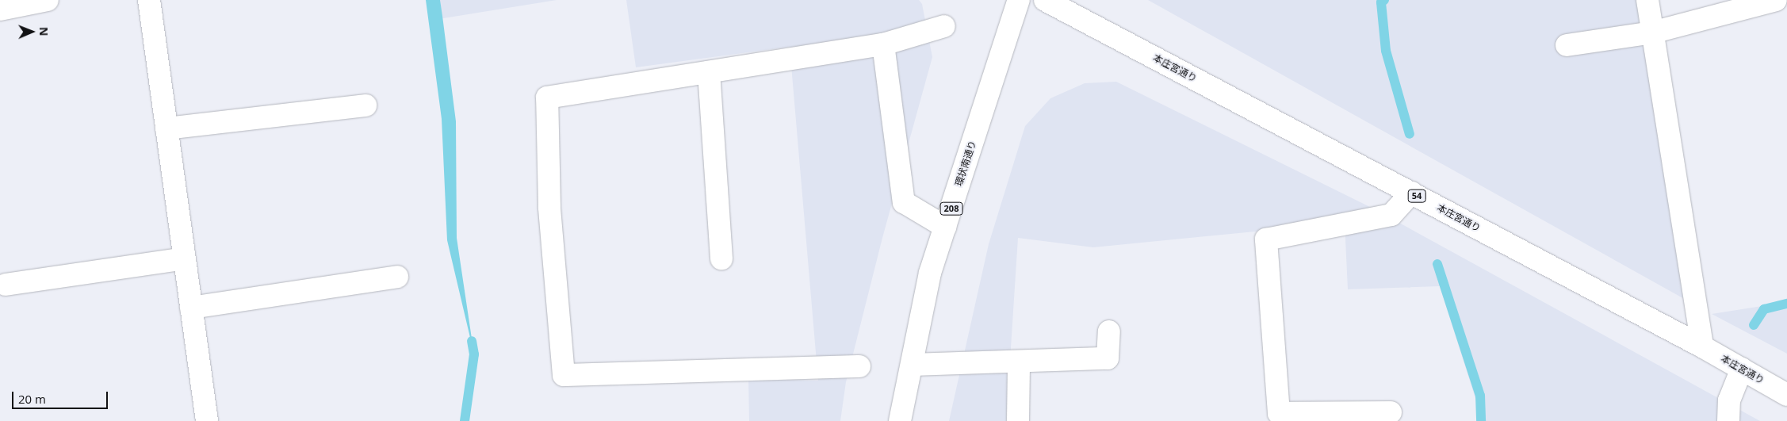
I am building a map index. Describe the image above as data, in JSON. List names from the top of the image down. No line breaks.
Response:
{"streets":{"main road":["本庄宮通り","環状南通り","54","208"]},"scale_bar":"20 m","north":"right"}
